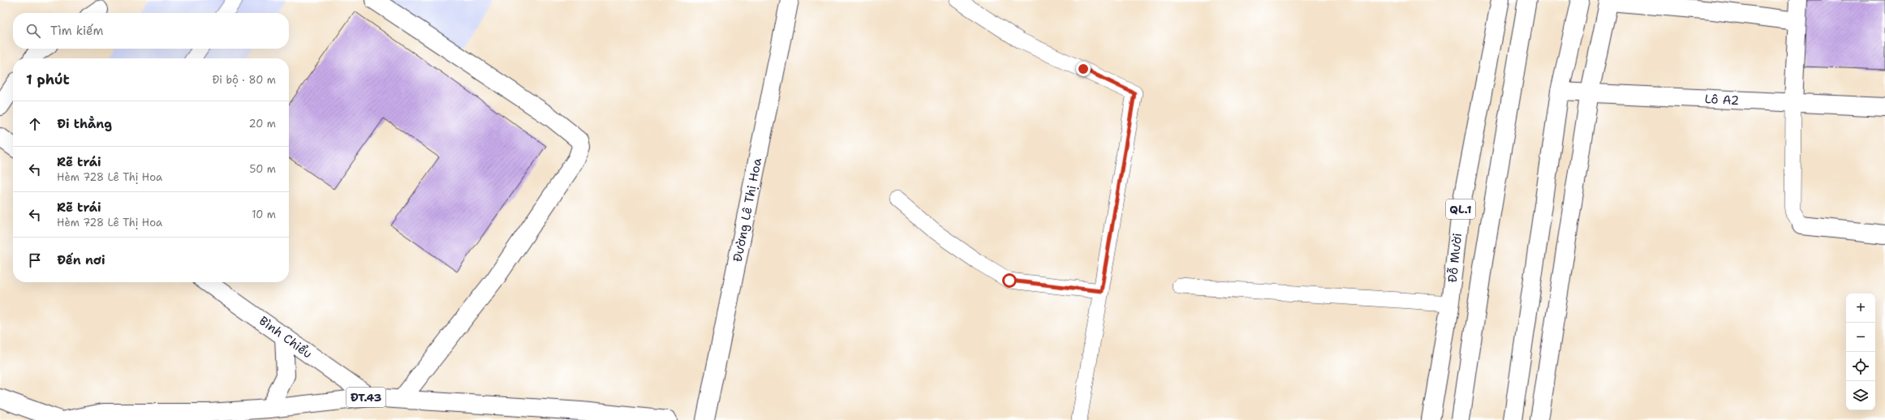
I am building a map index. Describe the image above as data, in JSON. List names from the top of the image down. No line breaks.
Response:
{"streets":{"main road":["Lô A2","QL.1","Đường Lê Thị Hoa","Đỗ Mười","Bình Chiểu","ĐT.43"]},"crossings":[["Bình Chiểu","ĐT.43"]],"page":{"search":"Tìm kiếm","heading":["1 phút","Đi bộ · 80 m"],"list":[["Đi thẳng","20 m"],["Rẽ trái","Hèm 728 Lê Thị Hoa","50 m"],["Rẽ trái","Hèm 728 Lê Thị Hoa","10 m"],"Đến nơi"],"map_buttons":["+","−"]}}
